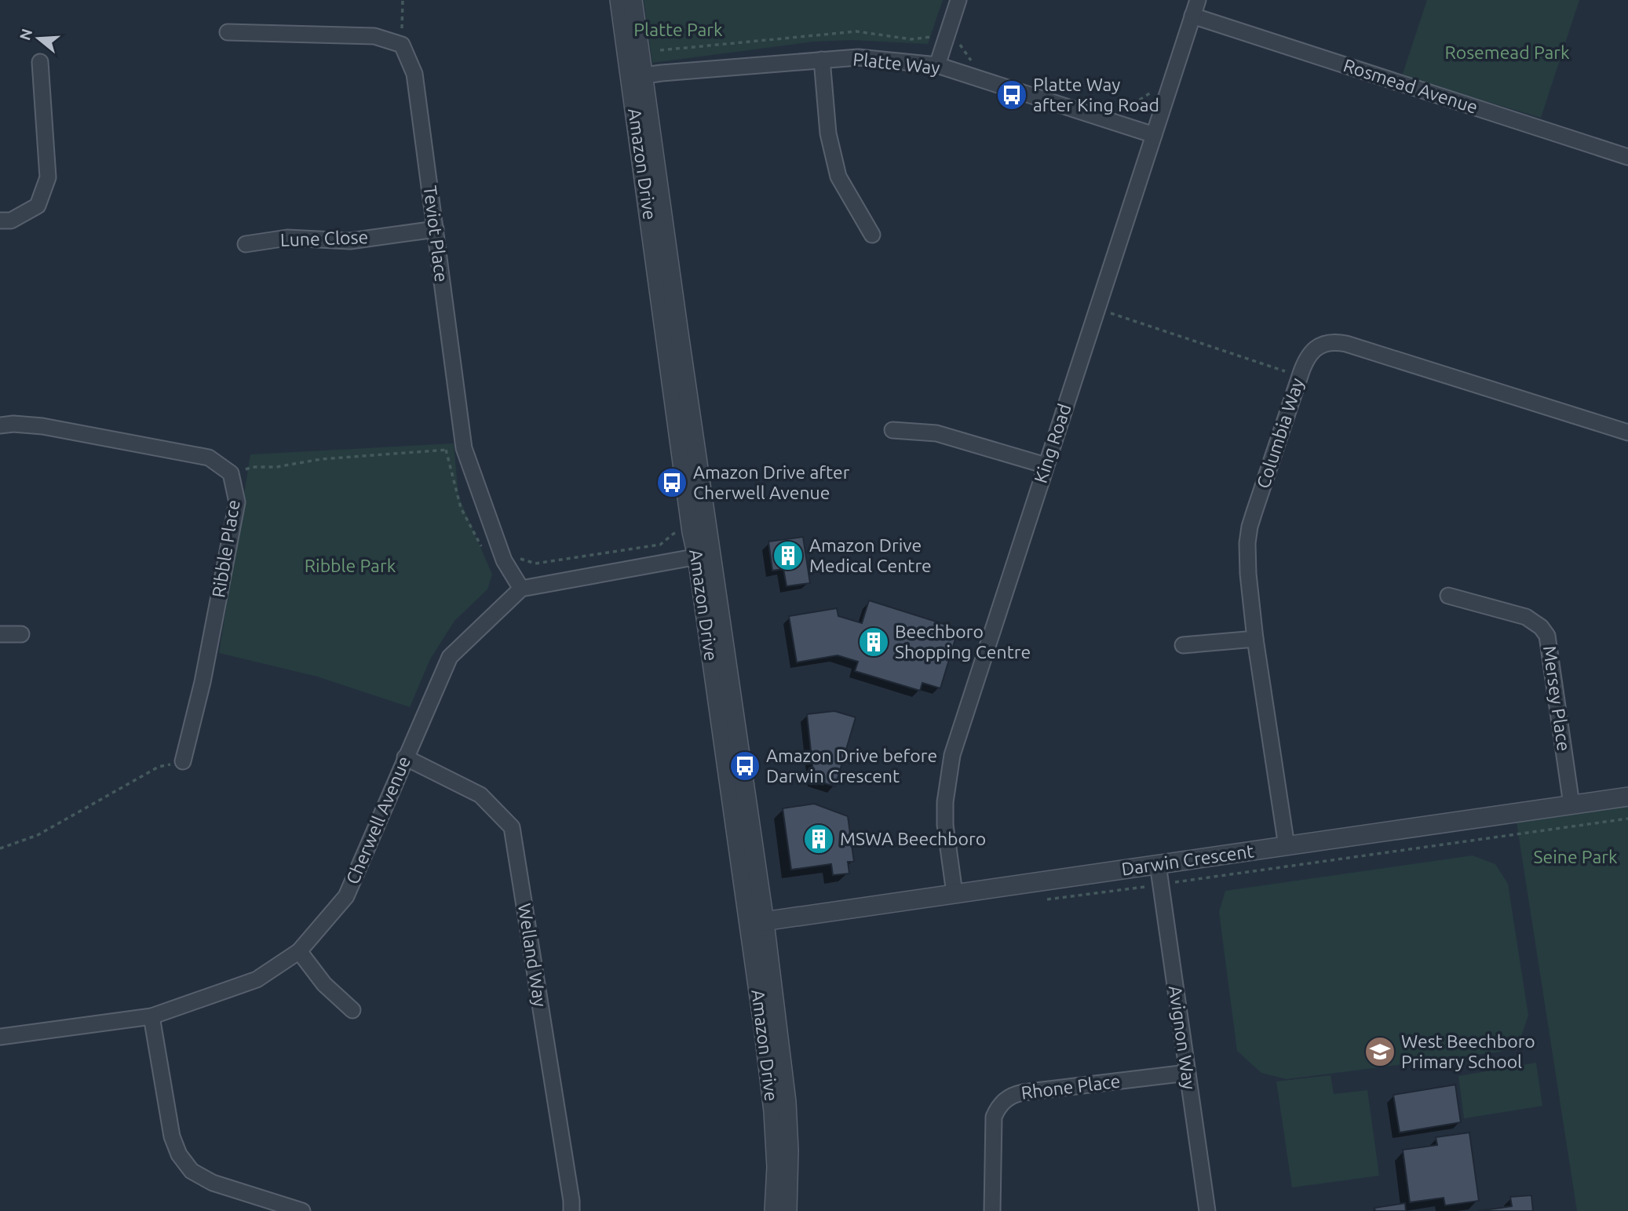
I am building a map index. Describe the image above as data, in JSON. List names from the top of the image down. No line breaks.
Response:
{"streets":{"street":["Platte Way","Rosmead Avenue","Amazon Drive","Teviot Place","Lune Close","Columbia Way","King Road","Ribble Place","Mersey Place","Cherwell Avenue","Darwin Crescent","Welland Way","Avignon Way","Rhone Place"]},"crossings":[["Platte Way","Amazon Drive"],["Platte Way","King Road"],["Rosmead Avenue","King Road"],["Amazon Drive","Darwin Crescent"],["Teviot Place","Lune Close"],["Teviot Place","Cherwell Avenue"],["Columbia Way","Darwin Crescent"],["King Road","Darwin Crescent"],["Mersey Place","Darwin Crescent"],["Cherwell Avenue","Welland Way"],["Darwin Crescent","Avignon Way"],["Avignon Way","Rhone Place"]],"parks":["Platte Park","Rosemead Park","Ribble Park","Seine Park"],"places":{"bus stop":["Platte Way after King Road","Amazon Drive after Cherwell Avenue","Amazon Drive before Darwin Crescent"],"building":["Amazon Drive Medical Centre","Beechboro Shopping Centre","MSWA Beechboro"],"school or university":["West Beechboro Primary School"]},"north":"left"}
